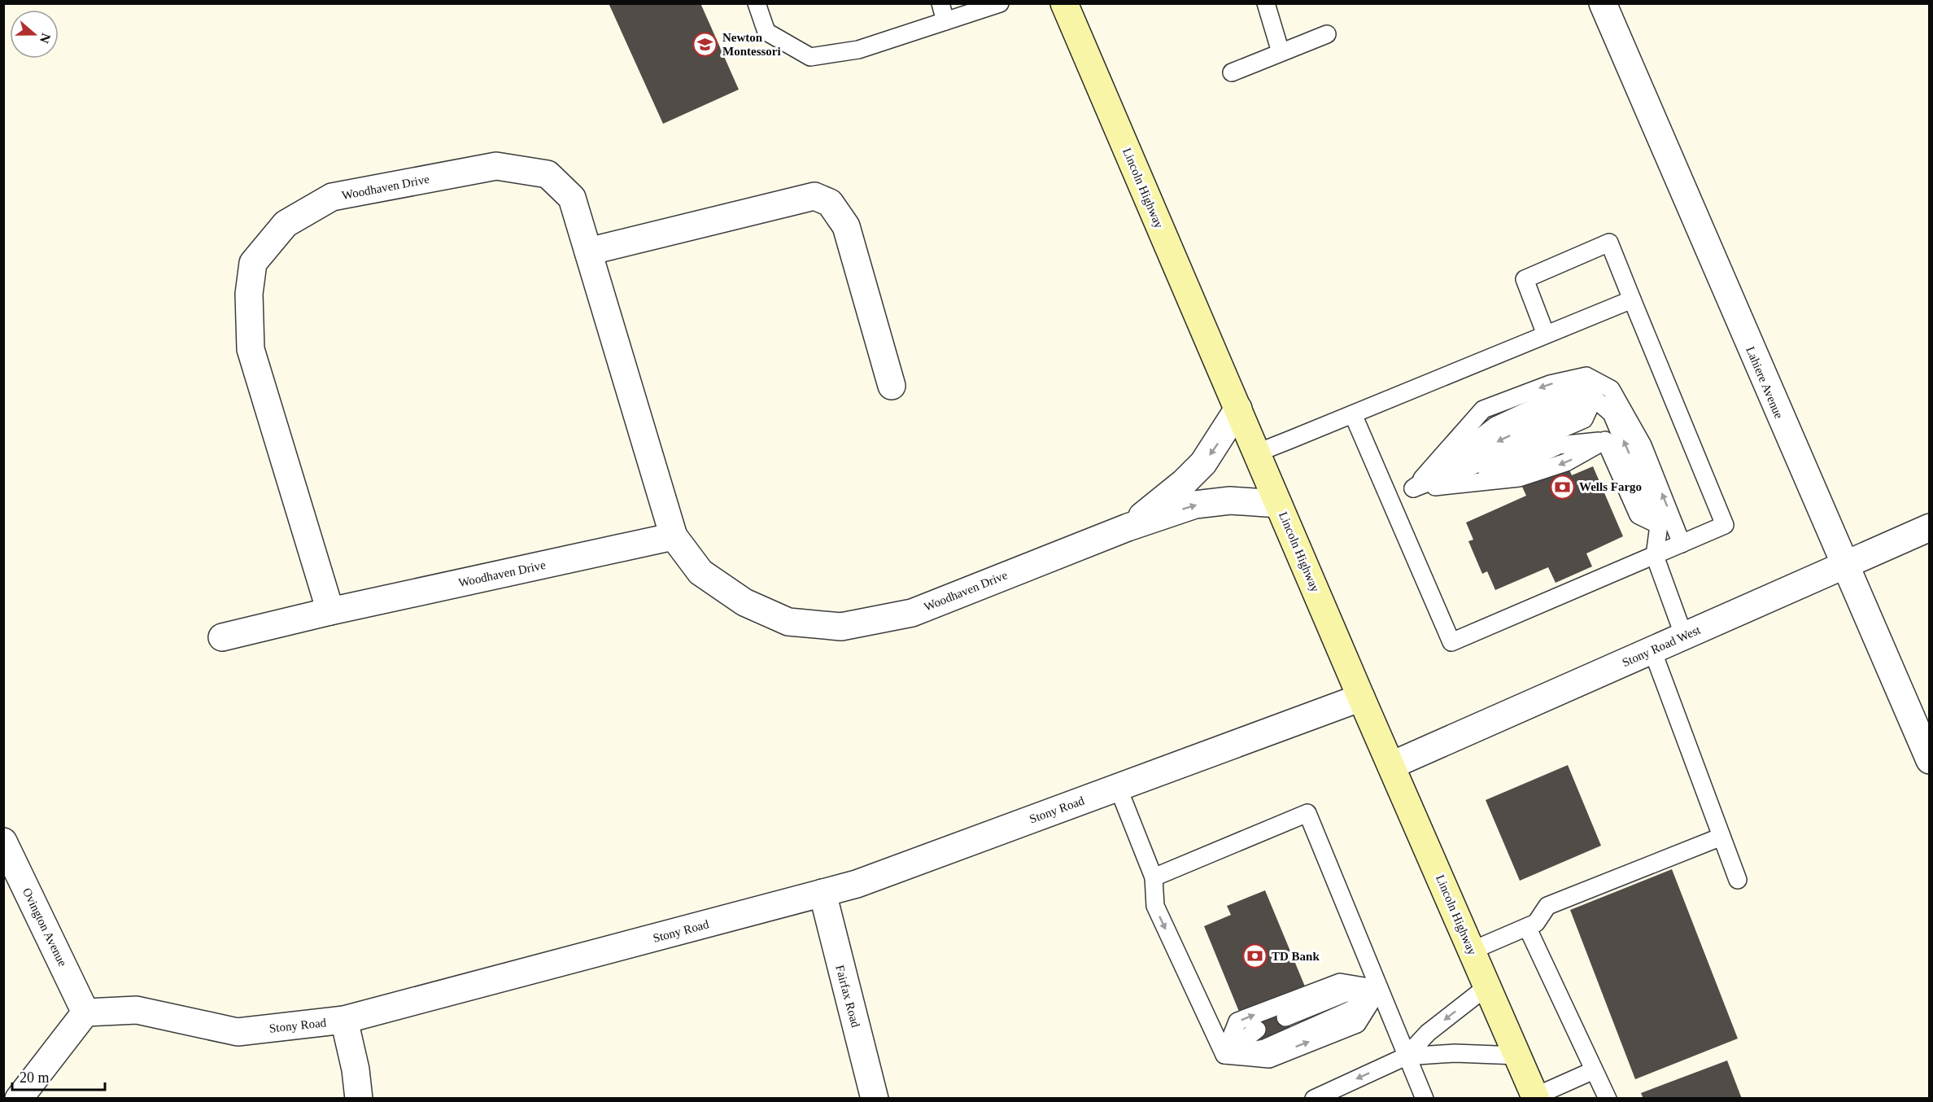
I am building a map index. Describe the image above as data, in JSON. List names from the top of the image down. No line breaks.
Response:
{"streets":{"main road":["Lincoln Highway"],"street":["Woodhaven Drive","Lahiere Avenue","Stony Road West","Stony Road","Ovington Avenue","Fairfax Road"]},"crossings":[["Woodhaven Drive","Lincoln Highway"],["Lincoln Highway","Stony Road West"],["Lincoln Highway","Stony Road"],["Lahiere Avenue","Stony Road West"],["Stony Road","Ovington Avenue"],["Stony Road","Fairfax Road"]],"places":{"school or university":["Newton Montessori"],"bank":["Wells Fargo","TD Bank"]},"scale_bar":"20 m","north":"right"}
